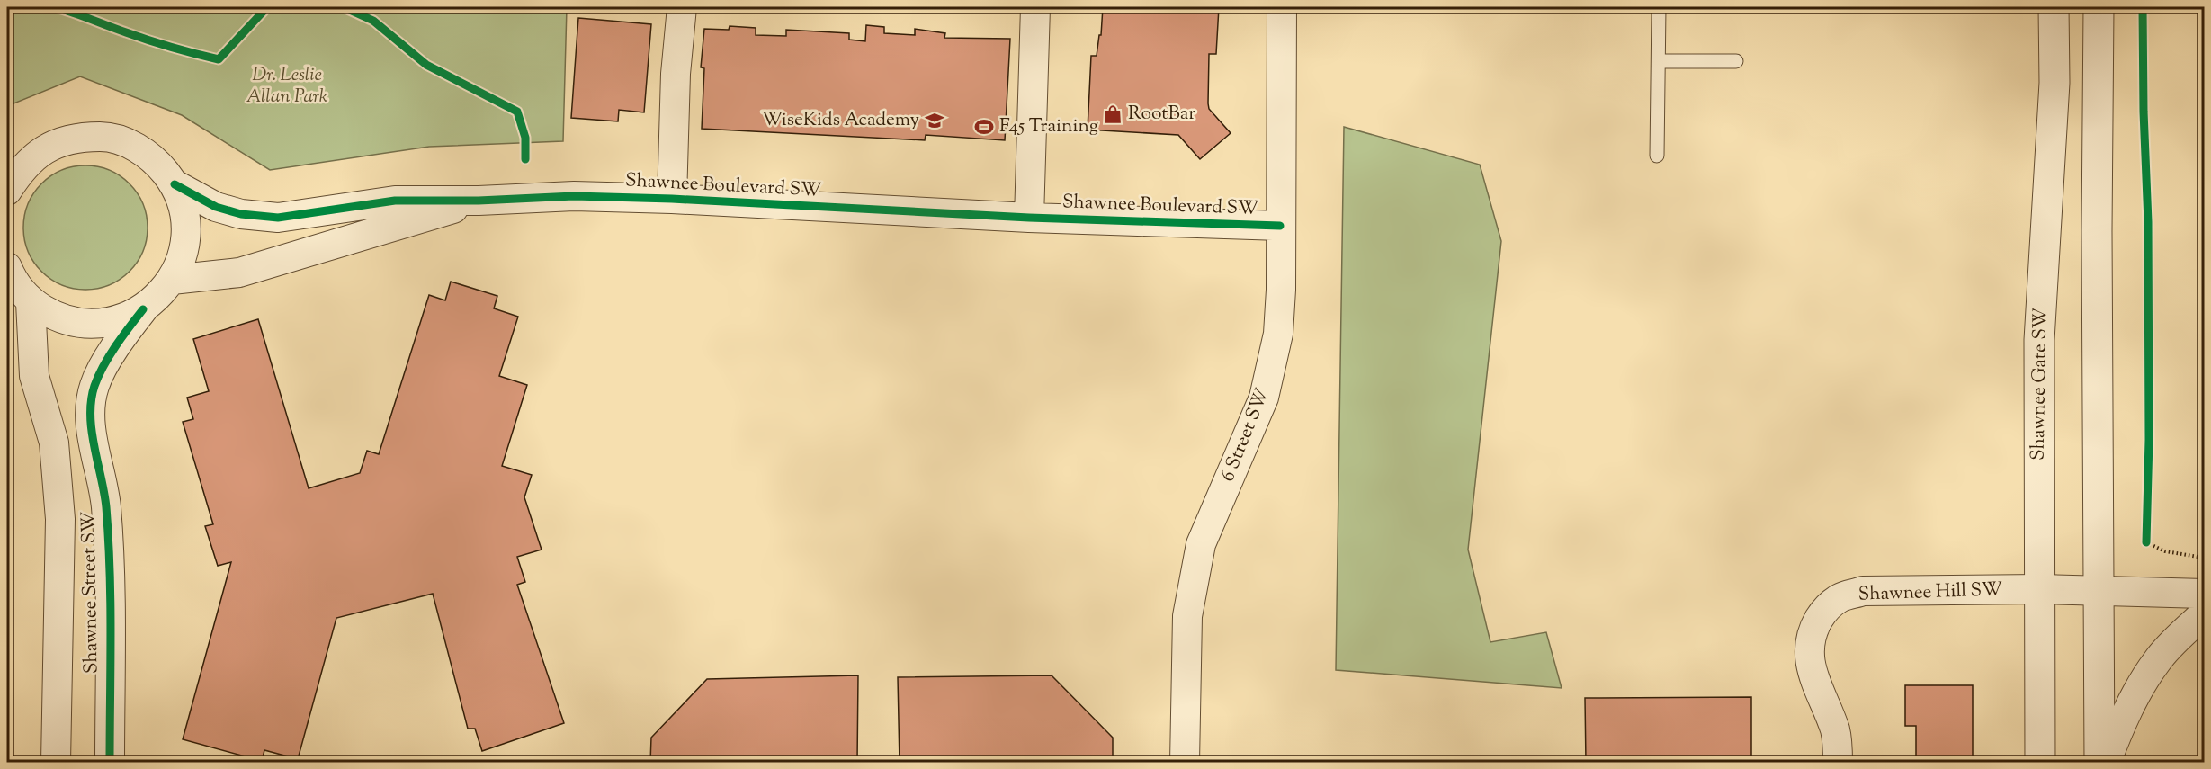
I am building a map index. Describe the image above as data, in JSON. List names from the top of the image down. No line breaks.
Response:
{"streets":{"street":["Shawnee Boulevard SW","Shawnee Gate SW","6 Street SW","Shawnee Street SW","Shawnee Hill SW"]},"crossings":[["Shawnee Boulevard SW","6 Street SW"],["Shawnee Gate SW","Shawnee Hill SW"]],"parks":["Dr. Leslie Allan Park"],"places":{"shop":["RootBar"],"school or university":["WiseKids Academy"],"sports":["F45 Training"]}}
